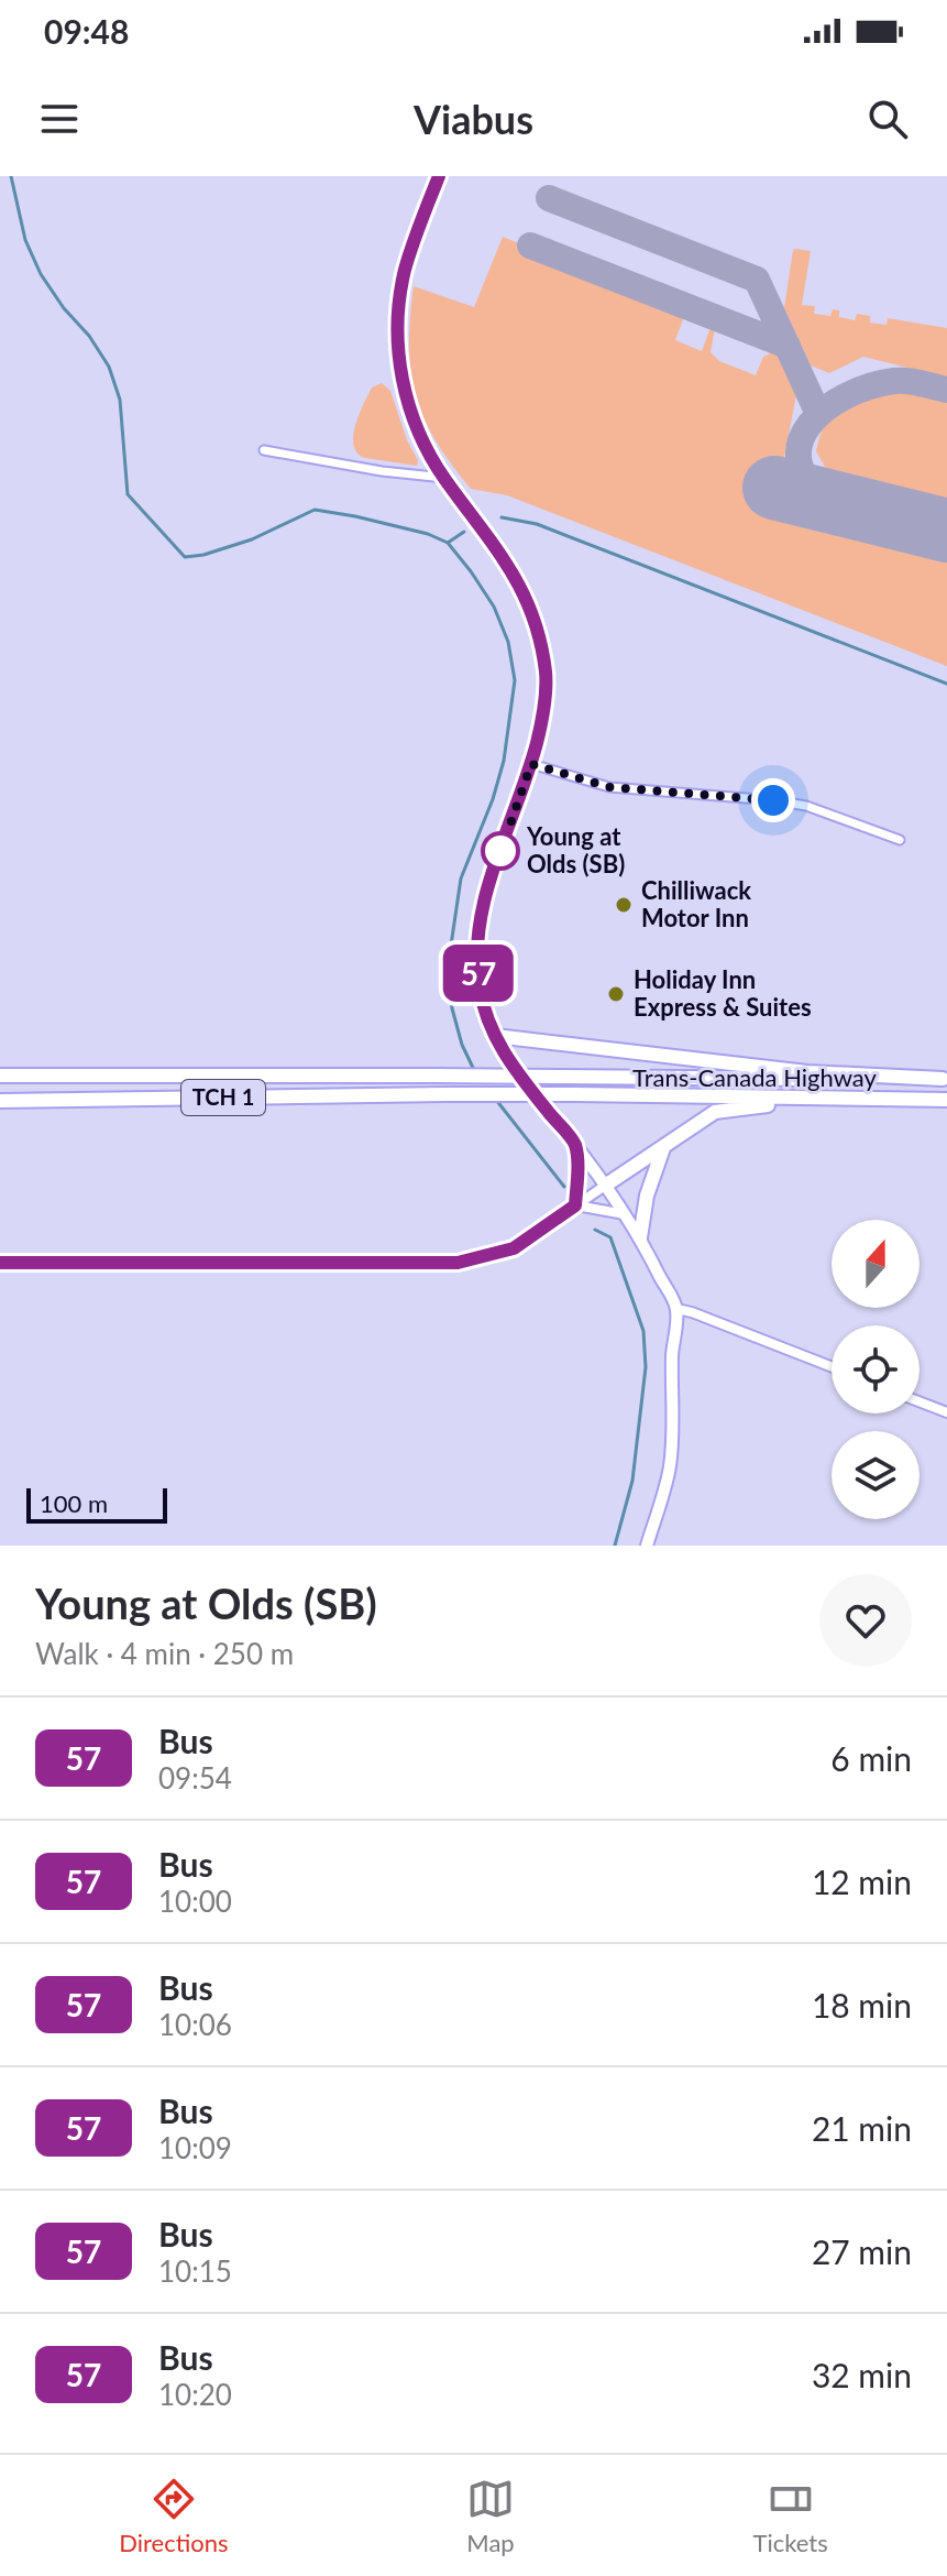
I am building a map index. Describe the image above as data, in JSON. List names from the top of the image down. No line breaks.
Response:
{"streets":{"highway":["Trans-Canada Highway","TCH 1"]},"places":["Young at Olds (SB)","Chilliwack Motor Inn","Holiday Inn Express & Suites"],"lines":["bus line 57"],"scale_bar":"100 m","north":"top","page":{"status":"09:48","header":"Viabus","on_map":"57","scale":"100 m","heading":["Young at Olds (SB)","Walk · 4 min · 250 m"],"list":[{"mark":"57","name":"Bus","note":"09:54","value":"6 min"},{"mark":"57","name":"Bus","note":"10:00","value":"12 min"},{"mark":"57","name":"Bus","note":"10:06","value":"18 min"},{"mark":"57","name":"Bus","note":"10:09","value":"21 min"},{"mark":"57","name":"Bus","note":"10:15","value":"27 min"},{"mark":"57","name":"Bus","note":"10:20","value":"32 min"}],"tabs":["Directions","Map","Tickets"]}}
